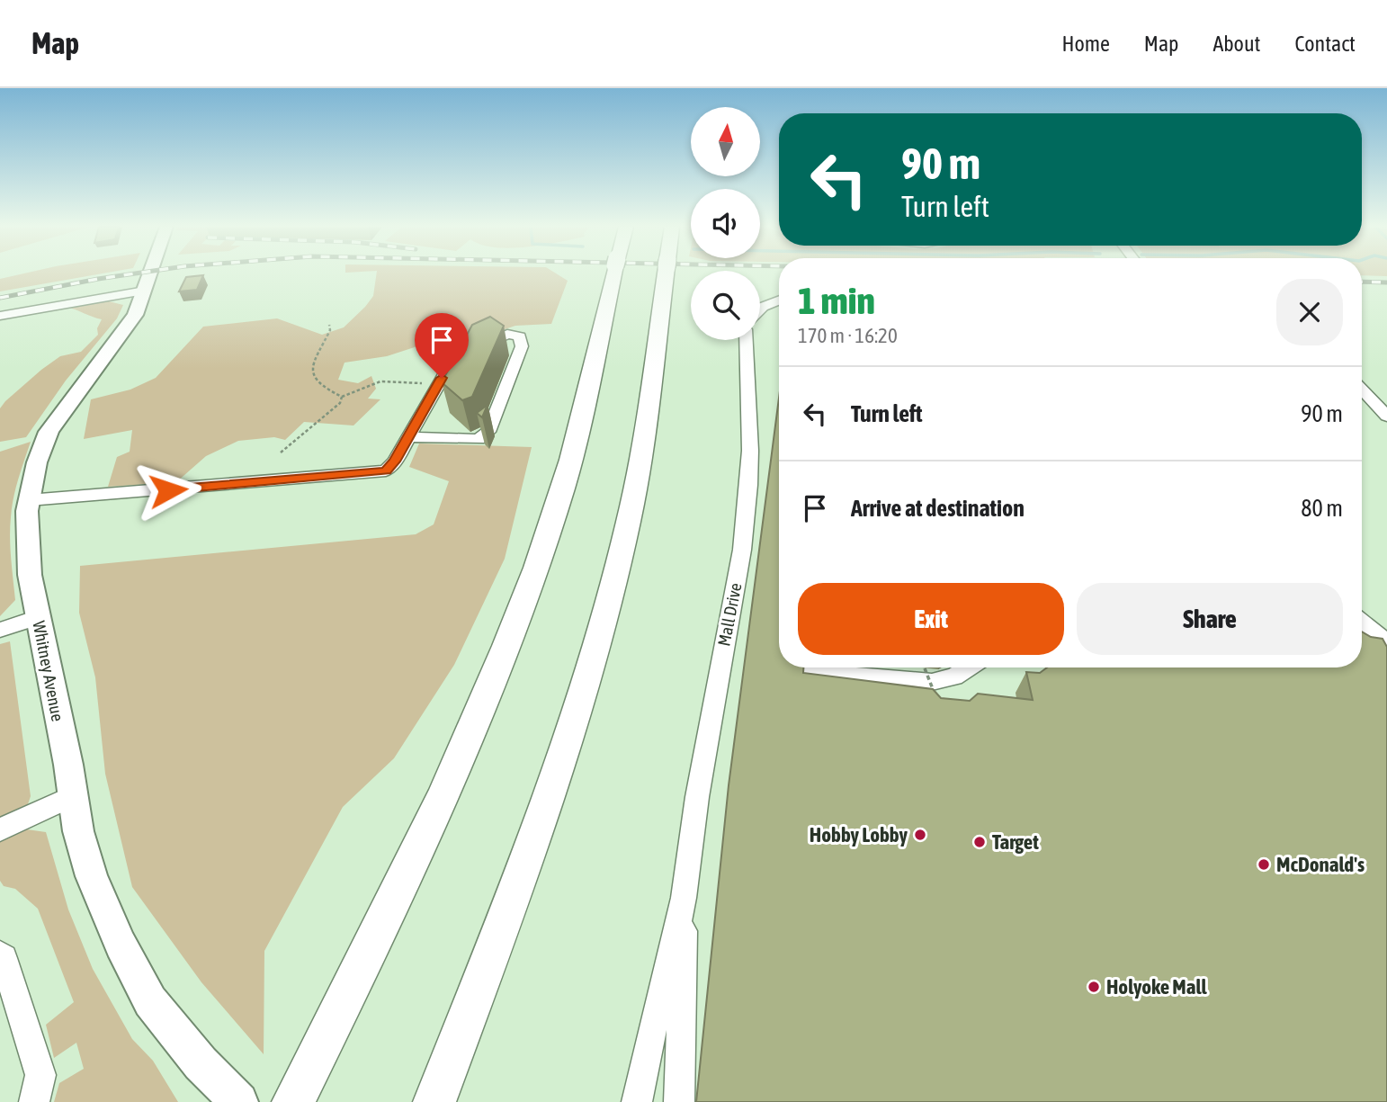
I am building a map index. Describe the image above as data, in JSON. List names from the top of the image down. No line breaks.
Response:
{"streets":{"main road":["Whitney Avenue"],"street":["Mall Drive"]},"places":["Hobby Lobby","Target","McDonald's","Holyoke Mall"],"north":"top","page":{"header":"Map","nav":["Home","Map","About","Contact"],"turn":["90 m","Turn left"],"heading":["1 min","170 m · 16:20"],"list":[{"name":"Turn left","value":"90 m"},{"name":"Arrive at destination","value":"80 m"}],"buttons":["Exit","Share"]}}
